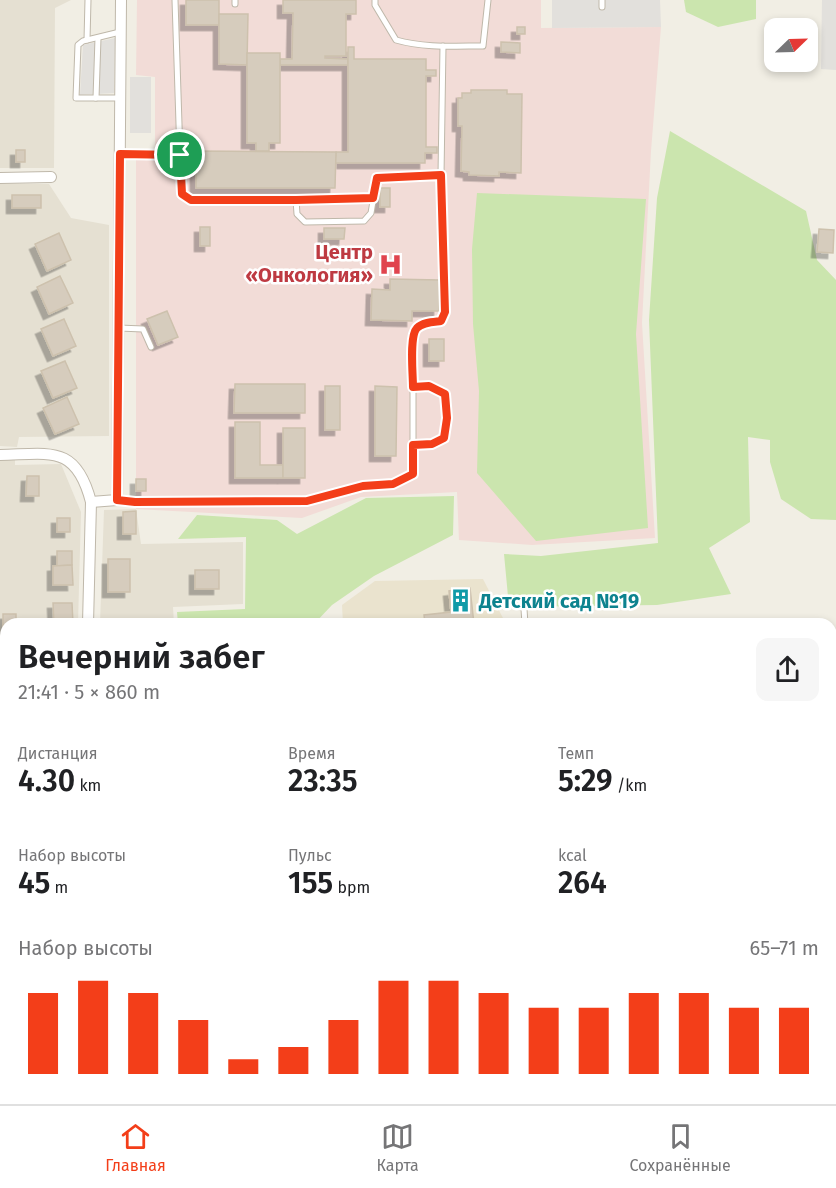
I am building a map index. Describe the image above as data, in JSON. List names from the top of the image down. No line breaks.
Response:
{"places":{"hospital":["Центр «Онкология»"],"building":["Детский сад №19"]},"north":"top right","page":{"heading":["Вечерний забег","21:41 · 5 × 860 m"],"stats":[["Дистанция","4.30 km"],["Время","23:35"],["Темп","5:29 /km"],["Набор высоты","45 m"],["Пульс","155 bpm"],["kcal","264"]],"chart":["Набор высоты","65–71 m"],"tabs":["Главная","Карта","Сохранённые"]}}
